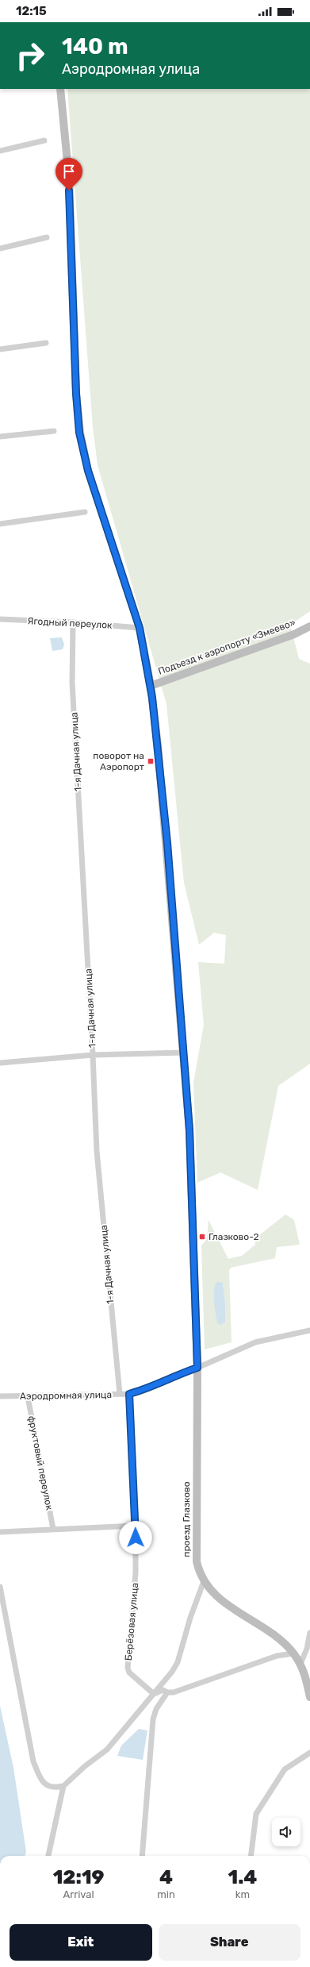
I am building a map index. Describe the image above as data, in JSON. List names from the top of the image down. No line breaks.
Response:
{"streets":{"main road":["Подъезд к аэропорту «Змеево»","проезд Глазково"],"street":["Ягодный переулок","1-я Дачная улица","Аэродромная улица","фруктовый переулок","Берёзовая улица"]},"crossings":[["Ягодный переулок","1-я Дачная улица"],["Ягодный переулок","проезд Глазково"],["Подъезд к аэропорту «Змеево»","проезд Глазково"],["1-я Дачная улица","Аэродромная улица"],["Аэродромная улица","фруктовый переулок"],["Аэродромная улица","проезд Глазково"]],"places":{"transit":["поворот на Аэропорт","Глазково-2"]},"page":{"status":"12:15","turn":["140 m","Аэродромная улица"],"eta":["12:19","Arrival","4","min","1.4","km"],"buttons":["Exit","Share"]}}
